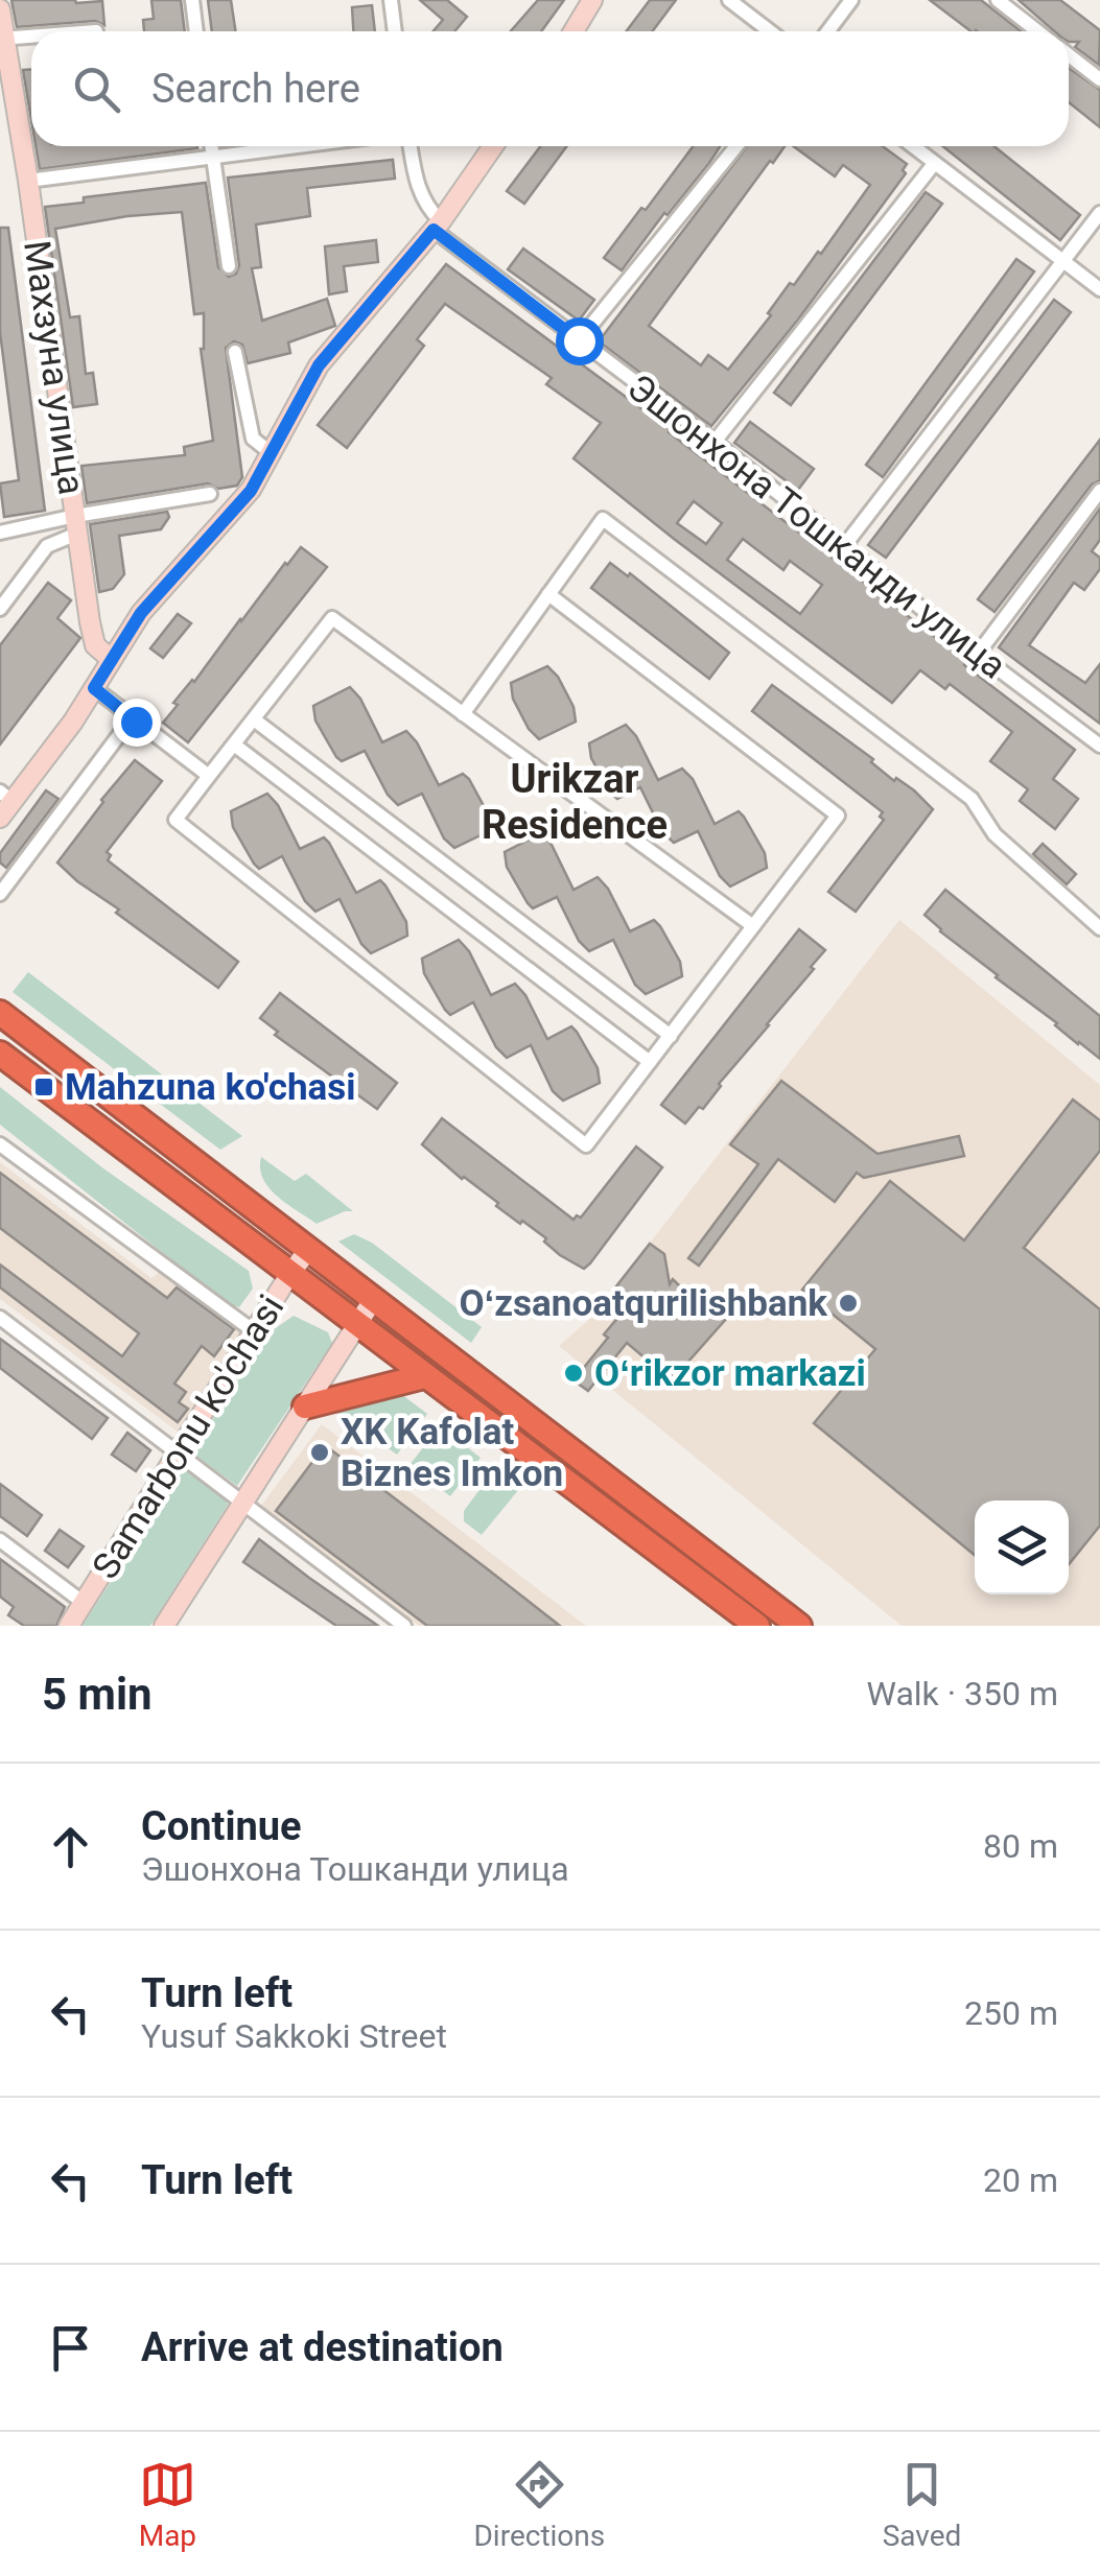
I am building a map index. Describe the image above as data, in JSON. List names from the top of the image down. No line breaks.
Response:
{"streets":{"street":["Махзуна улица","Эшонхона Тошканди улица","Samarbonu ko'chasi"]},"districts":["Urikzar Residence"],"places":{"transit":["Mahzuna ko'chasi"],"other":["Oʻzsanoatqurilishbank","Oʻrikzor markazi","XK Kafolat Biznes Imkon"]},"page":{"search":"Search here","heading":["5 min","Walk · 350 m"],"list":[["Continue","Эшонхона Тошканди улица","80 m"],["Turn left","Yusuf Sakkoki Street","250 m"],["Turn left","20 m"],"Arrive at destination"],"nav":["Map","Directions","Saved"]}}
